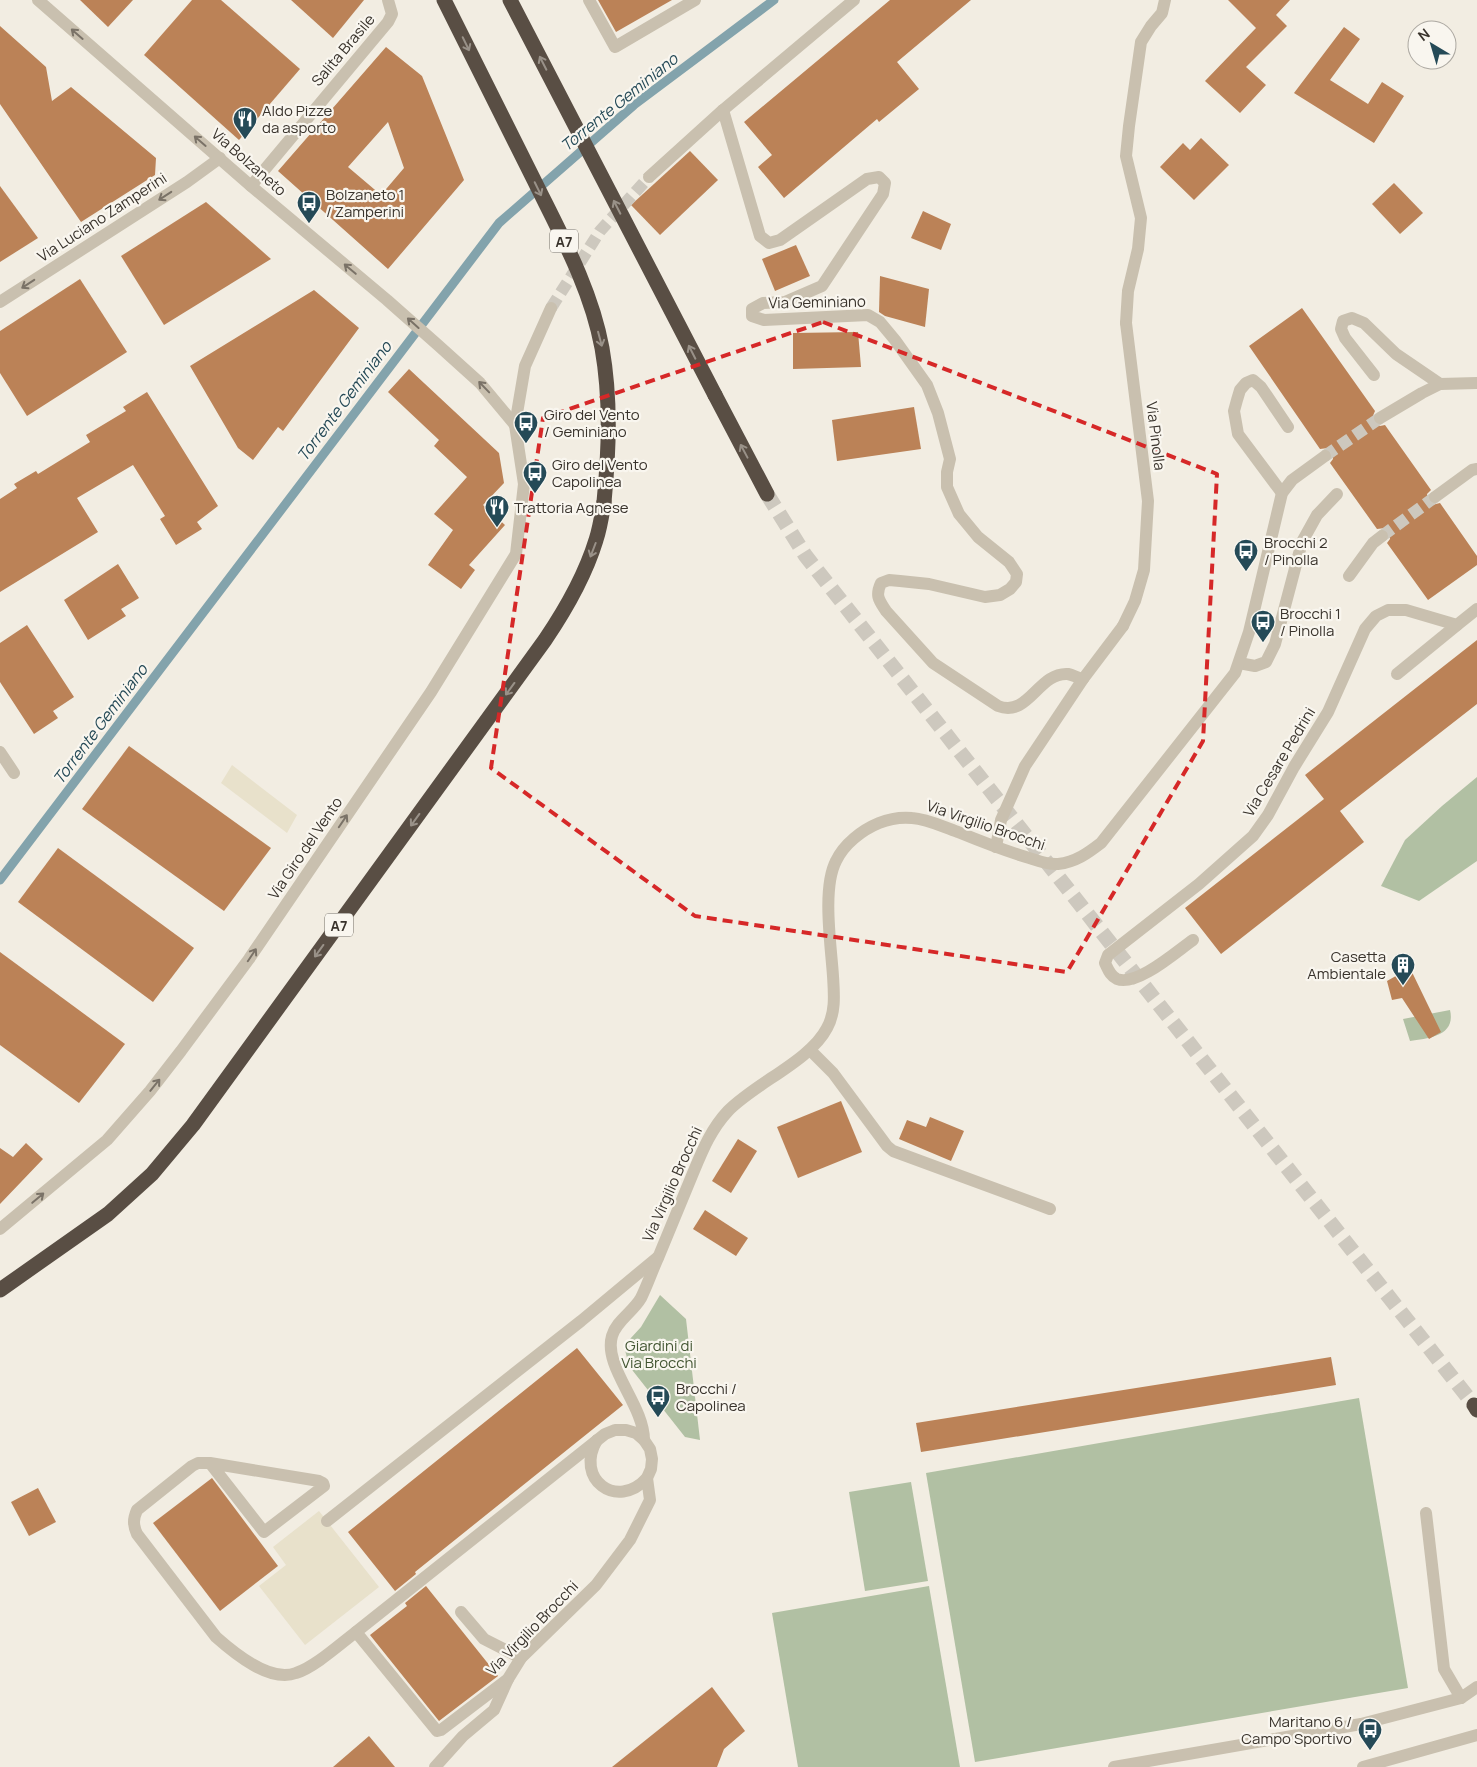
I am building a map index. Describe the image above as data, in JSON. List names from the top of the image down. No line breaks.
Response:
{"streets":{"highway":["A7"],"street":["Salita Brasile","Via Bolzaneto","Via Luciano Zamperini","Via Geminiano","Via Pinolla","Via Cesare Pedrini","Via Virgilio Brocchi","Via Giro del Vento"]},"crossings":[["Salita Brasile","Via Bolzaneto"],["Via Bolzaneto","Via Luciano Zamperini"],["Via Bolzaneto","Via Giro del Vento"],["Via Geminiano","Via Pinolla"],["Via Pinolla","Via Virgilio Brocchi"]],"one_way":["Via Bolzaneto","Via Luciano Zamperini","Via Giro del Vento"],"water":["Torrente Geminiano"],"parks":["Giardini di Via Brocchi"],"places":{"restaurant":["Aldo Pizze da asporto","Trattoria Agnese"],"bus stop":["Bolzaneto 1 / Zamperini","Giro del Vento / Geminiano","Giro del Vento Capolinea","Brocchi 2 / Pinolla","Brocchi 1 / Pinolla","Brocchi / Capolinea","Maritano 6 / Campo Sportivo"],"building":["Casetta Ambientale"]},"north":"top left"}
